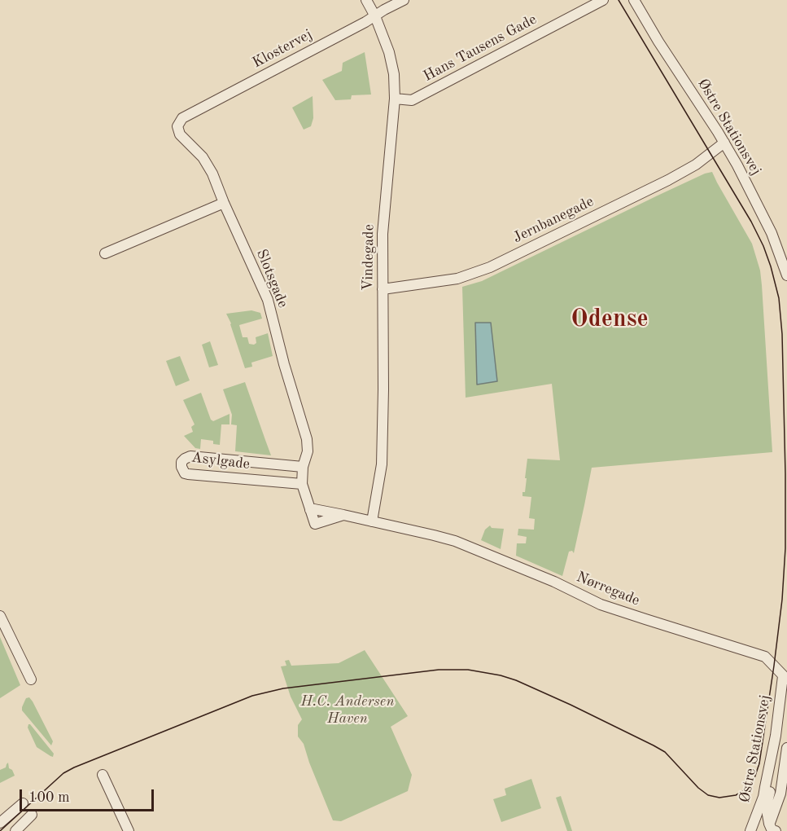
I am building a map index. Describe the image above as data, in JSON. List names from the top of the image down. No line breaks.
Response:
{"streets":{"street":["Hans Tausens Gade","Klostervej","Østre Stationsvej","Jernbanegade","Vindegade","Slotsgade","Asylgade","Nørregade"]},"crossings":[["Hans Tausens Gade","Vindegade"],["Klostervej","Vindegade"],["Klostervej","Slotsgade"],["Østre Stationsvej","Jernbanegade"],["Østre Stationsvej","Nørregade"],["Jernbanegade","Vindegade"],["Vindegade","Nørregade"],["Slotsgade","Asylgade"]],"districts":["Odense"],"parks":["H.C. Andersen Haven"],"scale_bar":"100 m"}
